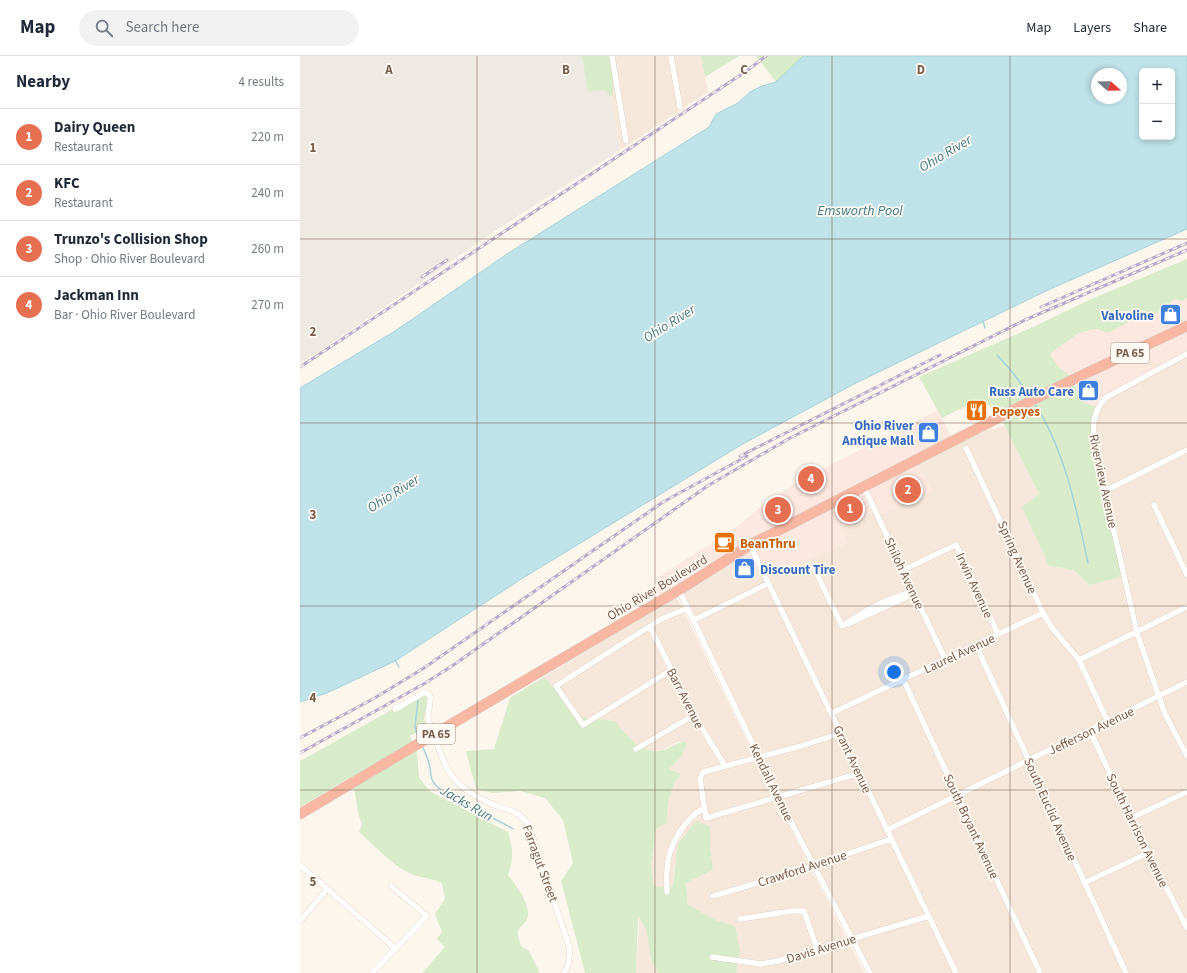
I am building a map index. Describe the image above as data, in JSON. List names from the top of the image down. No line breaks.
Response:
{"streets":{"highway":["PA 65","Ohio River Boulevard"],"street":["Riverview Avenue","Spring Avenue","Shiloh Avenue","Irwin Avenue","Laurel Avenue","Barr Avenue","Jefferson Avenue","Grant Avenue","Kendall Avenue","South Euclid Avenue","South Bryant Avenue","South Harrison Avenue","Farragut Street","Crawford Avenue","Davis Avenue"]},"crossings":[["Riverview Avenue","Jefferson Avenue"],["Spring Avenue","Laurel Avenue"],["Shiloh Avenue","Irwin Avenue"],["Shiloh Avenue","Ohio River Boulevard"],["Shiloh Avenue","Laurel Avenue"],["Irwin Avenue","Laurel Avenue"],["Ohio River Boulevard","Grant Avenue"],["Ohio River Boulevard","Kendall Avenue"],["Laurel Avenue","Grant Avenue"],["Laurel Avenue","South Euclid Avenue"],["Laurel Avenue","South Bryant Avenue"],["Jefferson Avenue","Grant Avenue"],["Jefferson Avenue","South Euclid Avenue"],["Jefferson Avenue","South Bryant Avenue"],["Jefferson Avenue","South Harrison Avenue"],["Grant Avenue","Crawford Avenue"],["Grant Avenue","Davis Avenue"],["Kendall Avenue","Crawford Avenue"],["Kendall Avenue","Davis Avenue"]],"water":["Ohio River","Emsworth Pool","Jacks Run"],"places":{"shop":["Valvoline","Russ Auto Care","Ohio River Antique Mall","Discount Tire"],"restaurant":["Popeyes"],"cafe":["BeanThru"]},"north":"right","page":{"header":"Map","search":"Search here","nav":["Map","Layers","Share"],"heading":["Nearby","4 results"],"map_buttons":["+","−"],"list":[{"mark":"1","name":"Dairy Queen","note":"Restaurant","value":"220 m"},{"mark":"2","name":"KFC","note":"Restaurant","value":"240 m"},{"mark":"3","name":"Trunzo's Collision Shop","note":"Shop · Ohio River Boulevard","value":"260 m"},{"mark":"4","name":"Jackman Inn","note":"Bar · Ohio River Boulevard","value":"270 m"}],"pins":["4","2","1","3"]},"grid":{"columns":["A","B","C","D"],"rows":["1","2","3","4","5"]}}
